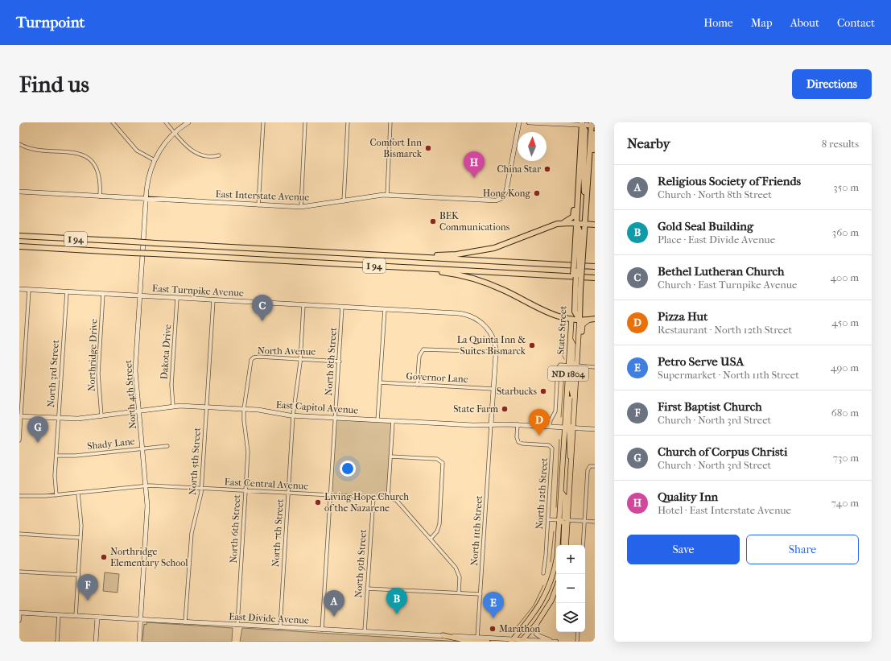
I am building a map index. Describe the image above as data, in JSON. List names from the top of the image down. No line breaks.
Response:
{"streets":{"highway":["I 94","State Street","ND 1804"],"street":["East Interstate Avenue","East Turnpike Avenue","North Avenue","Dakota Drive","Northridge Drive","North 8th Street","North 3rd Street","Governor Lane","North 4th Street","East Capitol Avenue","Shady Lane","North 5th Street","East Central Avenue","North 12th Street","North 6th Street","North 11th Street","North 7th Street","North 9th Street","East Divide Avenue"]},"crossings":[["East Interstate Avenue","North 4th Street"],["East Turnpike Avenue","Dakota Drive"],["East Turnpike Avenue","Northridge Drive"],["East Turnpike Avenue","North 8th Street"],["East Turnpike Avenue","North 3rd Street"],["East Turnpike Avenue","North 4th Street"],["East Turnpike Avenue","North 5th Street"],["East Turnpike Avenue","North 7th Street"],["State Street","East Capitol Avenue"],["State Street","East Divide Avenue"],["North Avenue","North 8th Street"],["North Avenue","North 6th Street"],["North Avenue","North 7th Street"],["Dakota Drive","East Capitol Avenue"],["Northridge Drive","East Capitol Avenue"],["North 8th Street","East Capitol Avenue"],["North 8th Street","East Central Avenue"],["North 8th Street","East Divide Avenue"],["North 3rd Street","East Capitol Avenue"],["North 3rd Street","Shady Lane"],["North 3rd Street","East Central Avenue"],["North 4th Street","East Capitol Avenue"],["North 4th Street","Shady Lane"],["North 4th Street","East Central Avenue"],["North 4th Street","East Divide Avenue"],["East Capitol Avenue","North 5th Street"],["East Capitol Avenue","North 12th Street"],["East Capitol Avenue","North 6th Street"],["East Capitol Avenue","North 11th Street"],["East Capitol Avenue","North 7th Street"],["North 5th Street","East Central Avenue"],["North 5th Street","East Divide Avenue"],["East Central Avenue","North 6th Street"],["East Central Avenue","North 7th Street"],["East Central Avenue","North 9th Street"],["North 6th Street","East Divide Avenue"],["North 11th Street","East Divide Avenue"],["North 7th Street","East Divide Avenue"],["North 9th Street","East Divide Avenue"]],"places":["Comfort Inn Bismarck","China Star","Hong Kong","BEK Communications","La Quinta Inn & Suites Bismarck","Starbucks","State Farm","Living Hope Church of the Nazarene","Northridge Elementary School","Marathon"],"north":"top","page":{"header":"Turnpoint","nav":["Home","Map","About","Contact"],"buttons":["Directions",["Save","Share"]],"title":"Find us","heading":["Nearby","8 results"],"pins":["H","C","D","G","F","B","A","E"],"list":[{"mark":"A","name":"Religious Society of Friends","note":"Church · North 8th Street","value":"350 m"},{"mark":"B","name":"Gold Seal Building","note":"Place · East Divide Avenue","value":"360 m"},{"mark":"C","name":"Bethel Lutheran Church","note":"Church · East Turnpike Avenue","value":"400 m"},{"mark":"D","name":"Pizza Hut","note":"Restaurant · North 12th Street","value":"450 m"},{"mark":"E","name":"Petro Serve USA","note":"Supermarket · North 11th Street","value":"490 m"},{"mark":"F","name":"First Baptist Church","note":"Church · North 3rd Street","value":"680 m"},{"mark":"G","name":"Church of Corpus Christi","note":"Church · North 3rd Street","value":"730 m"},{"mark":"H","name":"Quality Inn","note":"Hotel · East Interstate Avenue","value":"740 m"}],"map_buttons":["+","−"]}}
